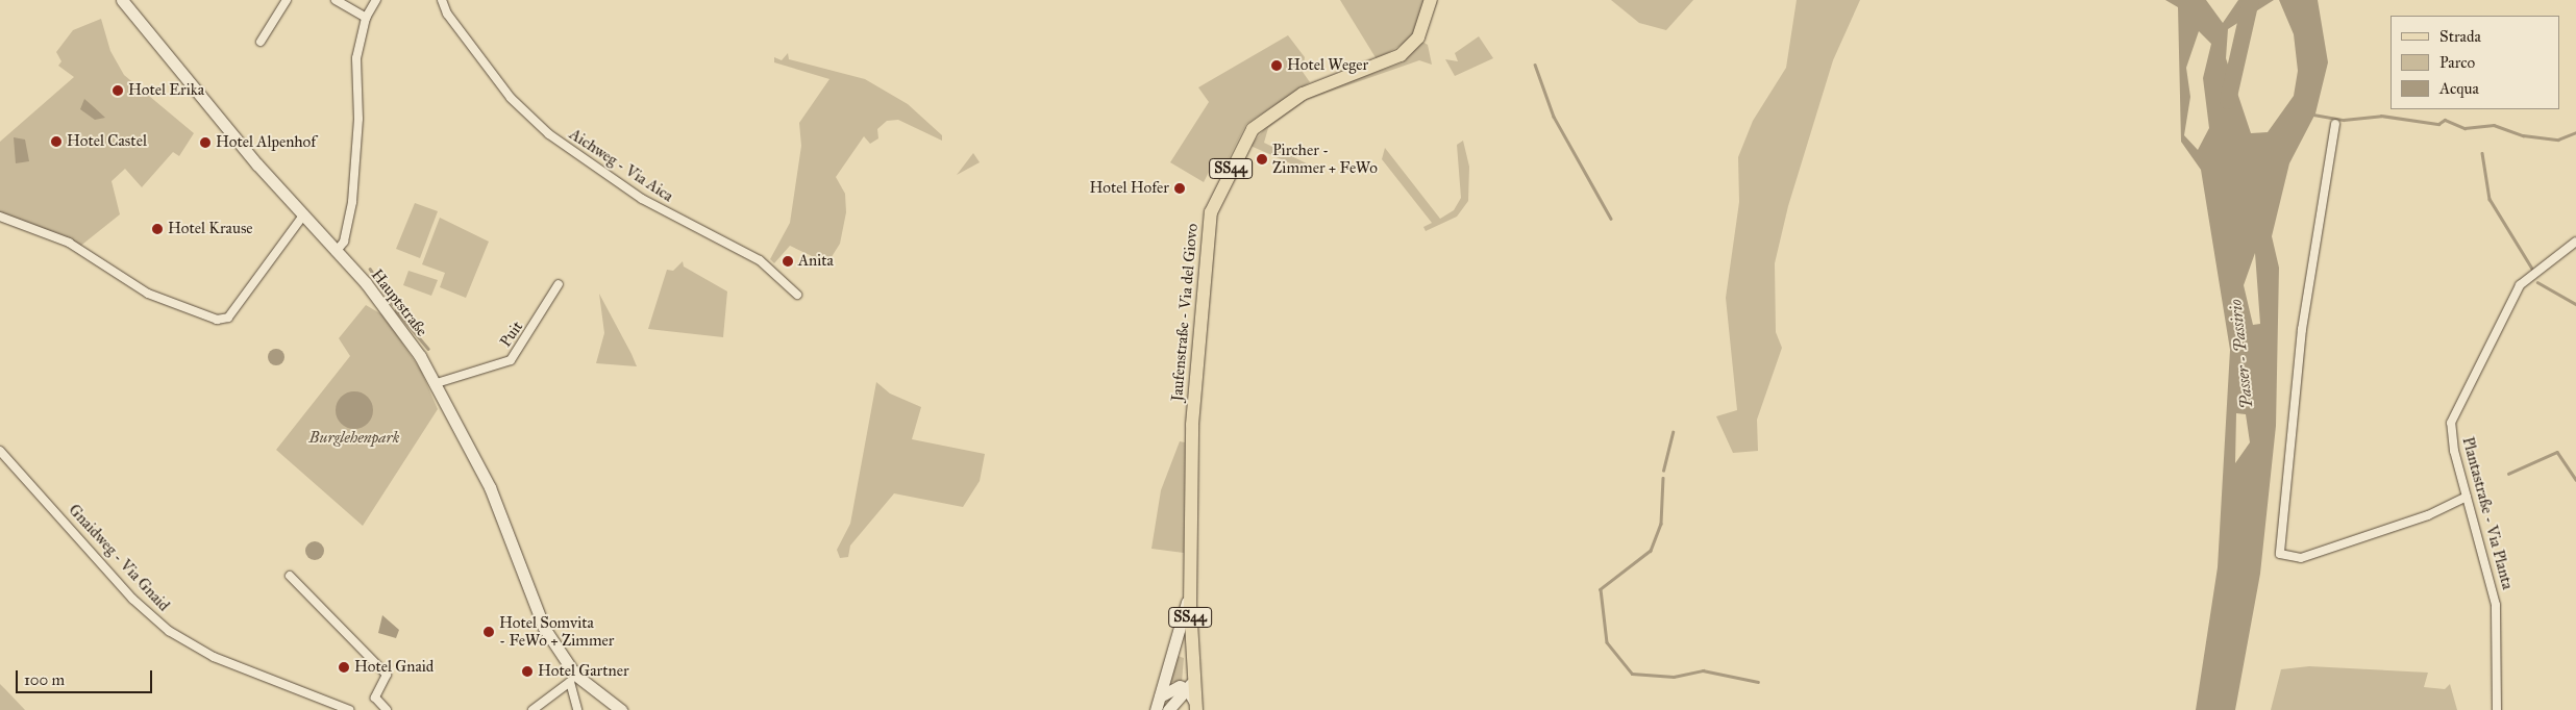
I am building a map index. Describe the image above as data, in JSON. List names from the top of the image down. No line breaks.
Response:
{"streets":{"main road":["SS44","Jaufenstraße - Via del Giovo"],"street":["Aichweg - Via Aica","Hauptstraße","Puit","Plantastraße - Via Planta","Gnaidweg - Via Gnaid"]},"crossings":[["Hauptstraße","Puit"]],"water":["Passer - Passirio"],"parks":["Burglehenpark"],"places":["Hotel Weger","Hotel Erika","Hotel Castel","Hotel Alpenhof","Pircher - Zimmer + FeWo","Hotel Hofer","Hotel Krause","Anita","Hotel Somvita - FeWo + Zimmer","Hotel Gnaid","Hotel Gartner"],"legend":["Strada","Parco","Acqua"],"scale_bar":"100 m"}
